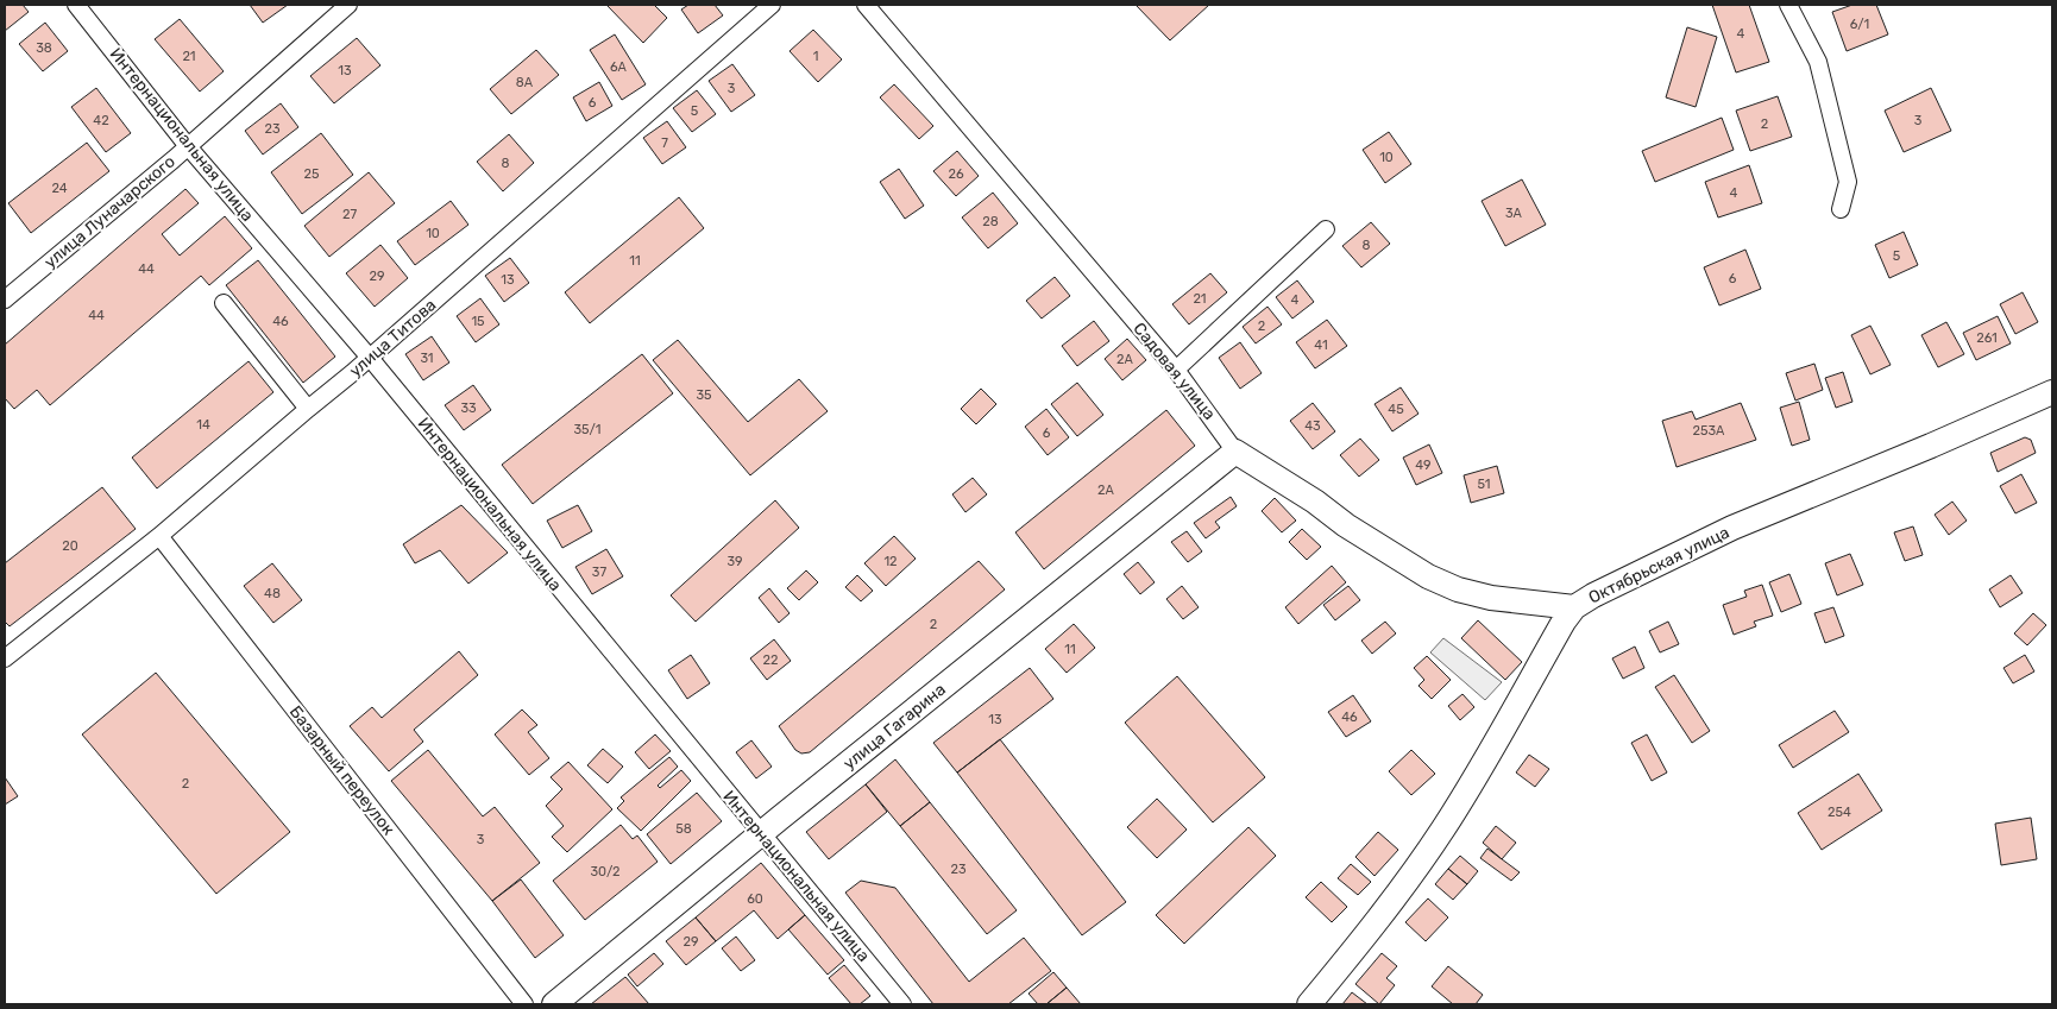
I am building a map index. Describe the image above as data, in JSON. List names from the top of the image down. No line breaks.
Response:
{"streets":{"street":["Интернациональная улица","улица Луначарского","улица Титова","Садовая улица","Октябрьская улица","улица Гагарина","Базарный переулок"]},"crossings":[["Интернациональная улица","улица Луначарского"],["Интернациональная улица","улица Титова"],["Интернациональная улица","улица Гагарина"],["улица Титова","Базарный переулок"],["Садовая улица","Октябрьская улица"],["Садовая улица","улица Гагарина"]],"house_numbers":["6/1","4","38","21","1","6А","13","8А","3","6","5","42","3","2","23","7","10","8","25","26","24","4","3А","27","28","10","8","5","11","44","29","6","13","21","4","44","46","15","2","261","41","31","2А","35","33","45","14","43","35/1","253А","6","49","51","2А","20","39","12","37","48","2","11","22","46","13","2","254","58","3","23","30/2","60","29"]}
